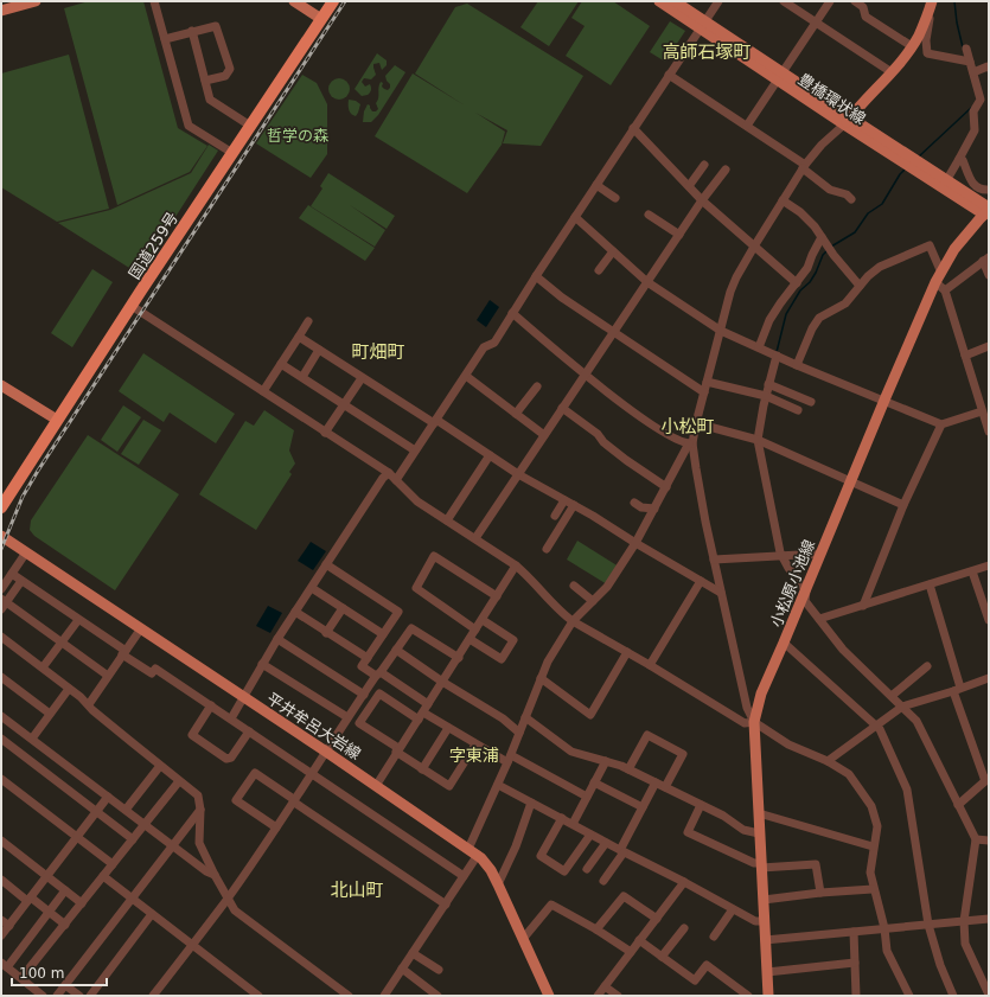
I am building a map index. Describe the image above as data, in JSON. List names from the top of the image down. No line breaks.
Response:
{"streets":{"highway":["国道259号"],"main road":["豊橋環状線","小松原小池線","平井牟呂大岩線"]},"crossings":[["豊橋環状線","小松原小池線"]],"districts":["高師石塚町","町畑町","小松町","字東浦","北山町"],"parks":["哲学の森"],"scale_bar":"100 m"}
